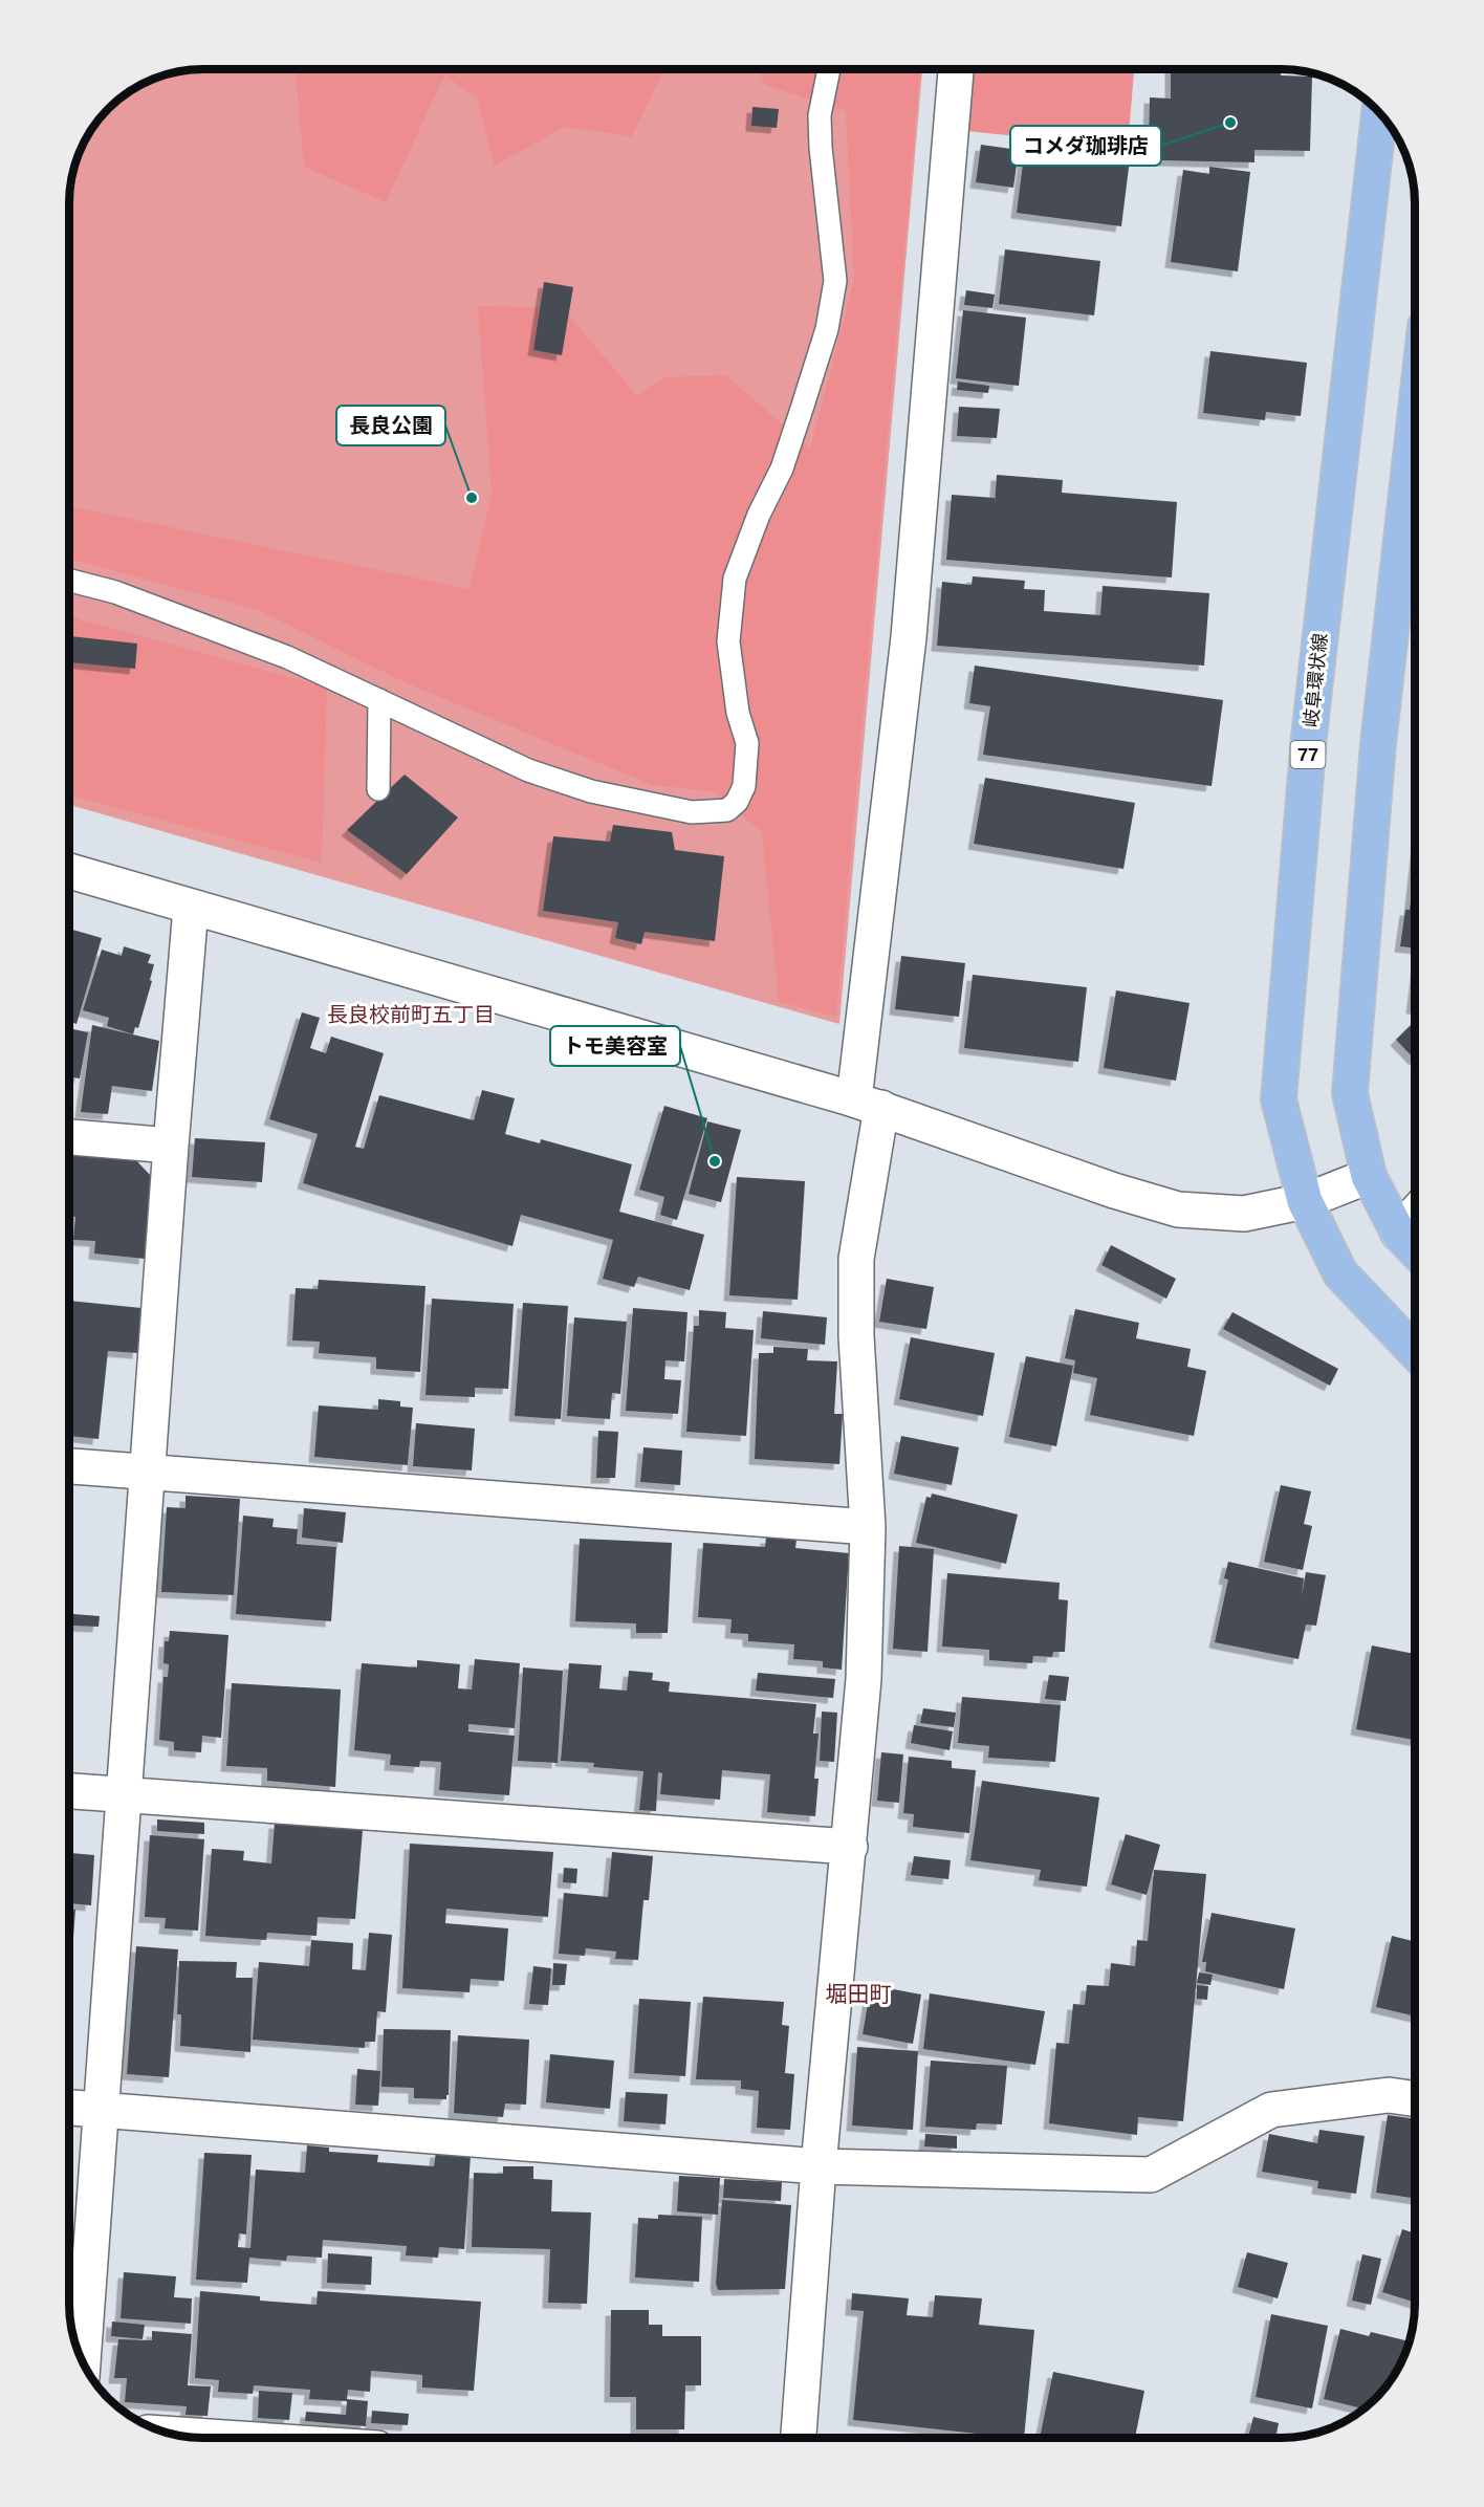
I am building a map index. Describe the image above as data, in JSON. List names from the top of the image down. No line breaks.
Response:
{"streets":{"main road":["岐阜環状線","77"]},"districts":["長良校前町五丁目","堀田町"],"places":["コメダ珈琲店","長良公園","トモ美容室"]}
